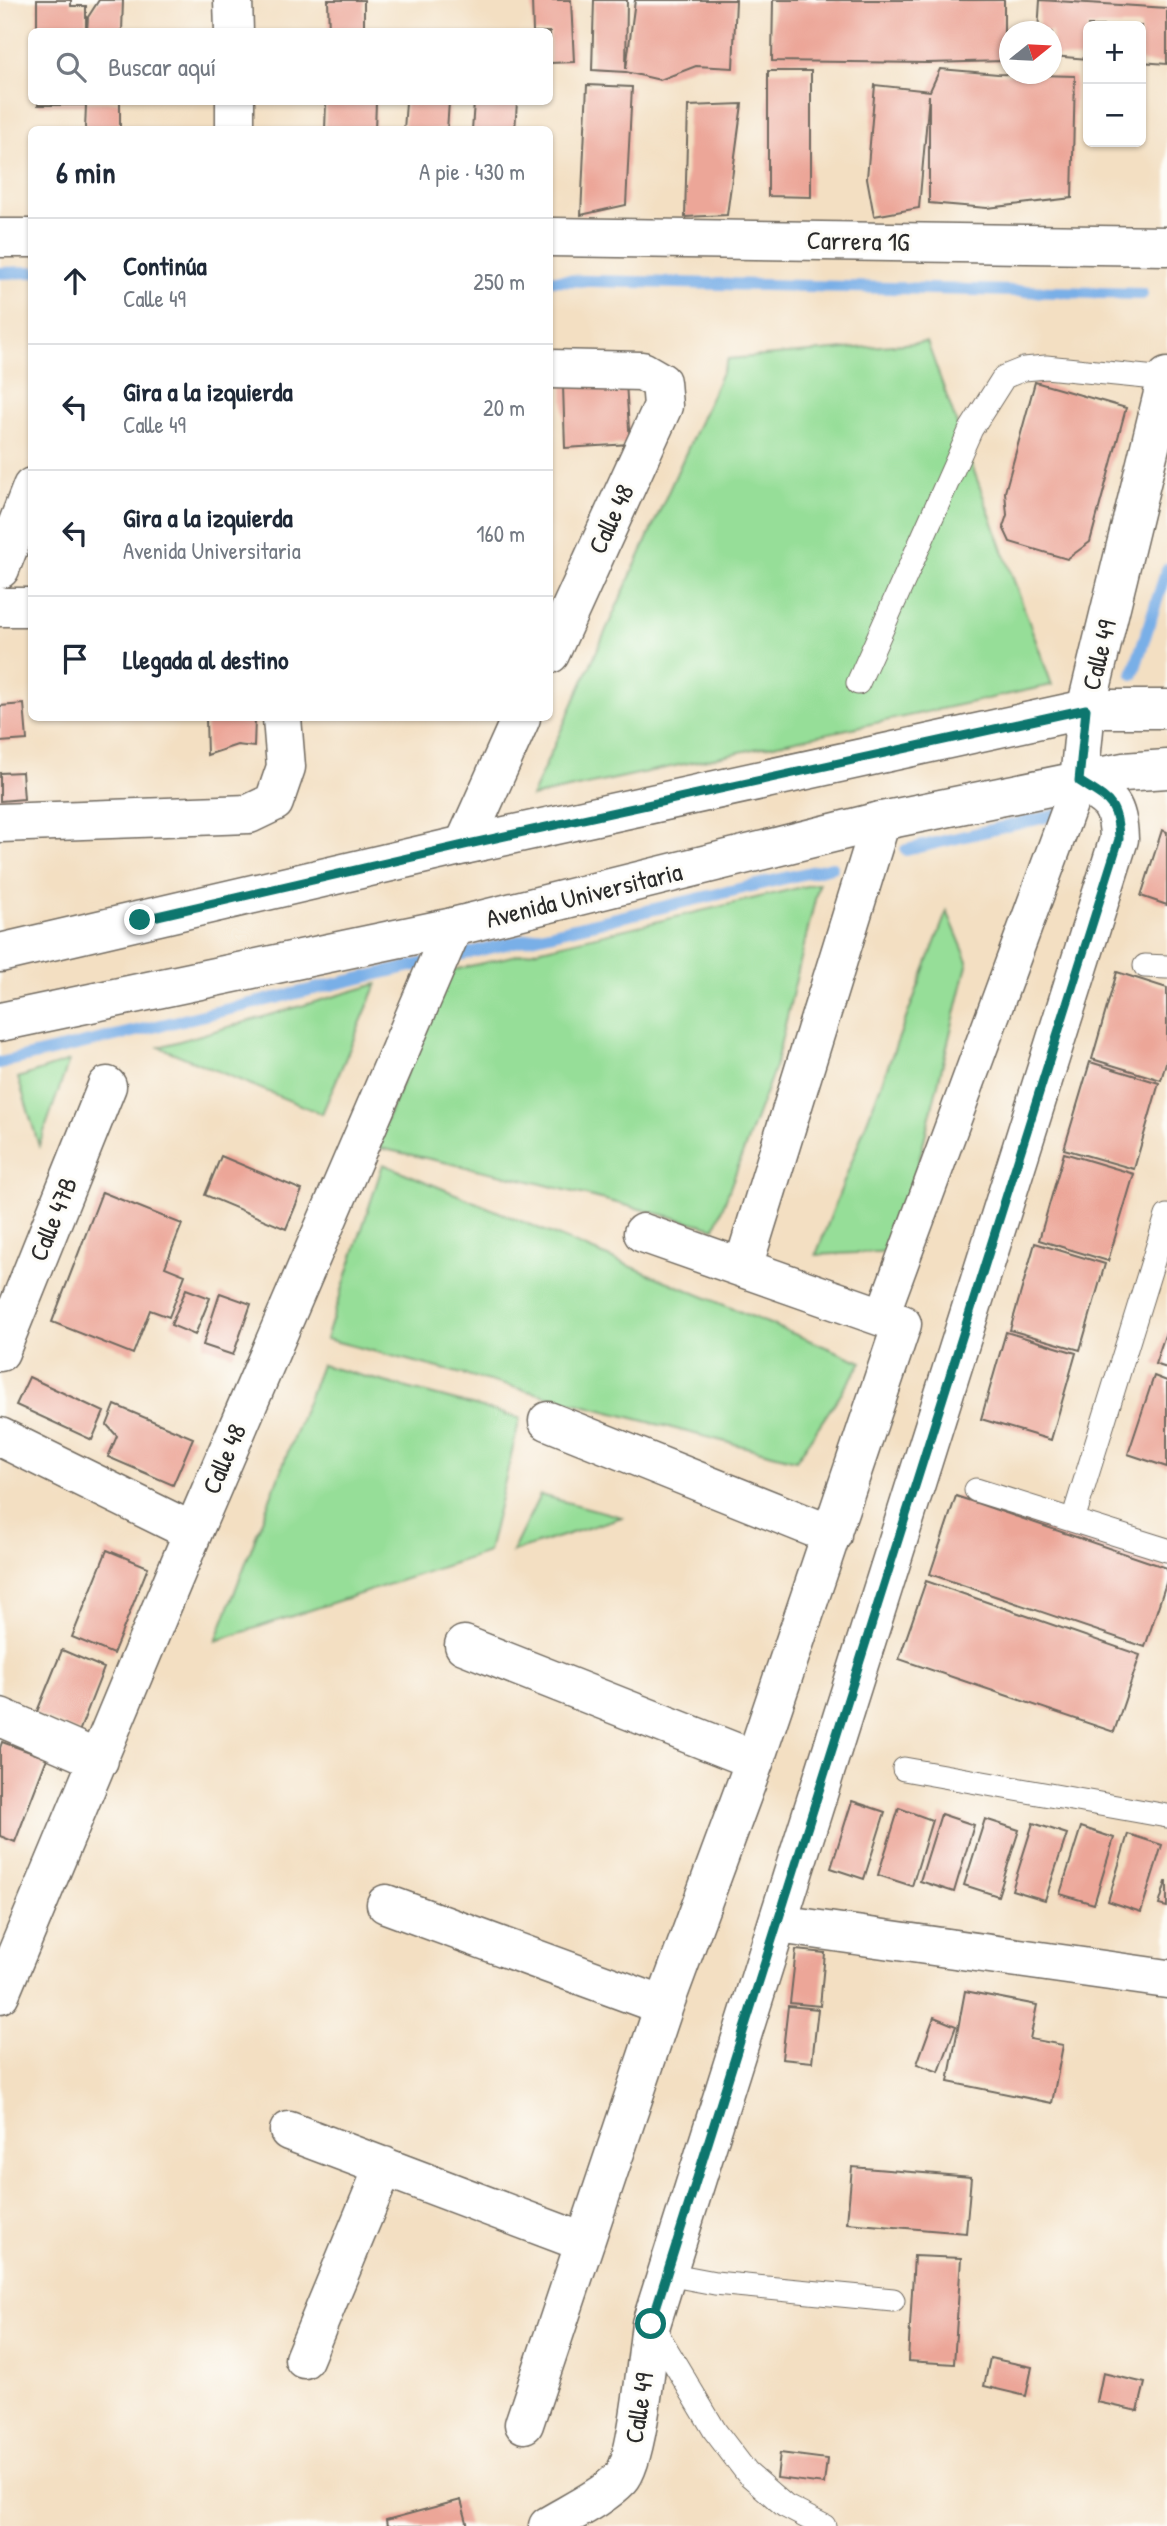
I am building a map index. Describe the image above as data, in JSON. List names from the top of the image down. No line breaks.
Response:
{"streets":{"street":["Carrera 1G","Calle 48","Calle 49","Avenida Universitaria","Calle 47B"]},"crossings":[["Calle 48","Avenida Universitaria"],["Calle 49","Avenida Universitaria"]],"north":"right","page":{"map_buttons":["+","−"],"search":"Buscar aquí","heading":["6 min","A pie · 430 m"],"list":[["Continúa","Calle 49","250 m"],["Gira a la izquierda","Calle 49","20 m"],["Gira a la izquierda","Avenida Universitaria","160 m"],"Llegada al destino"]}}
